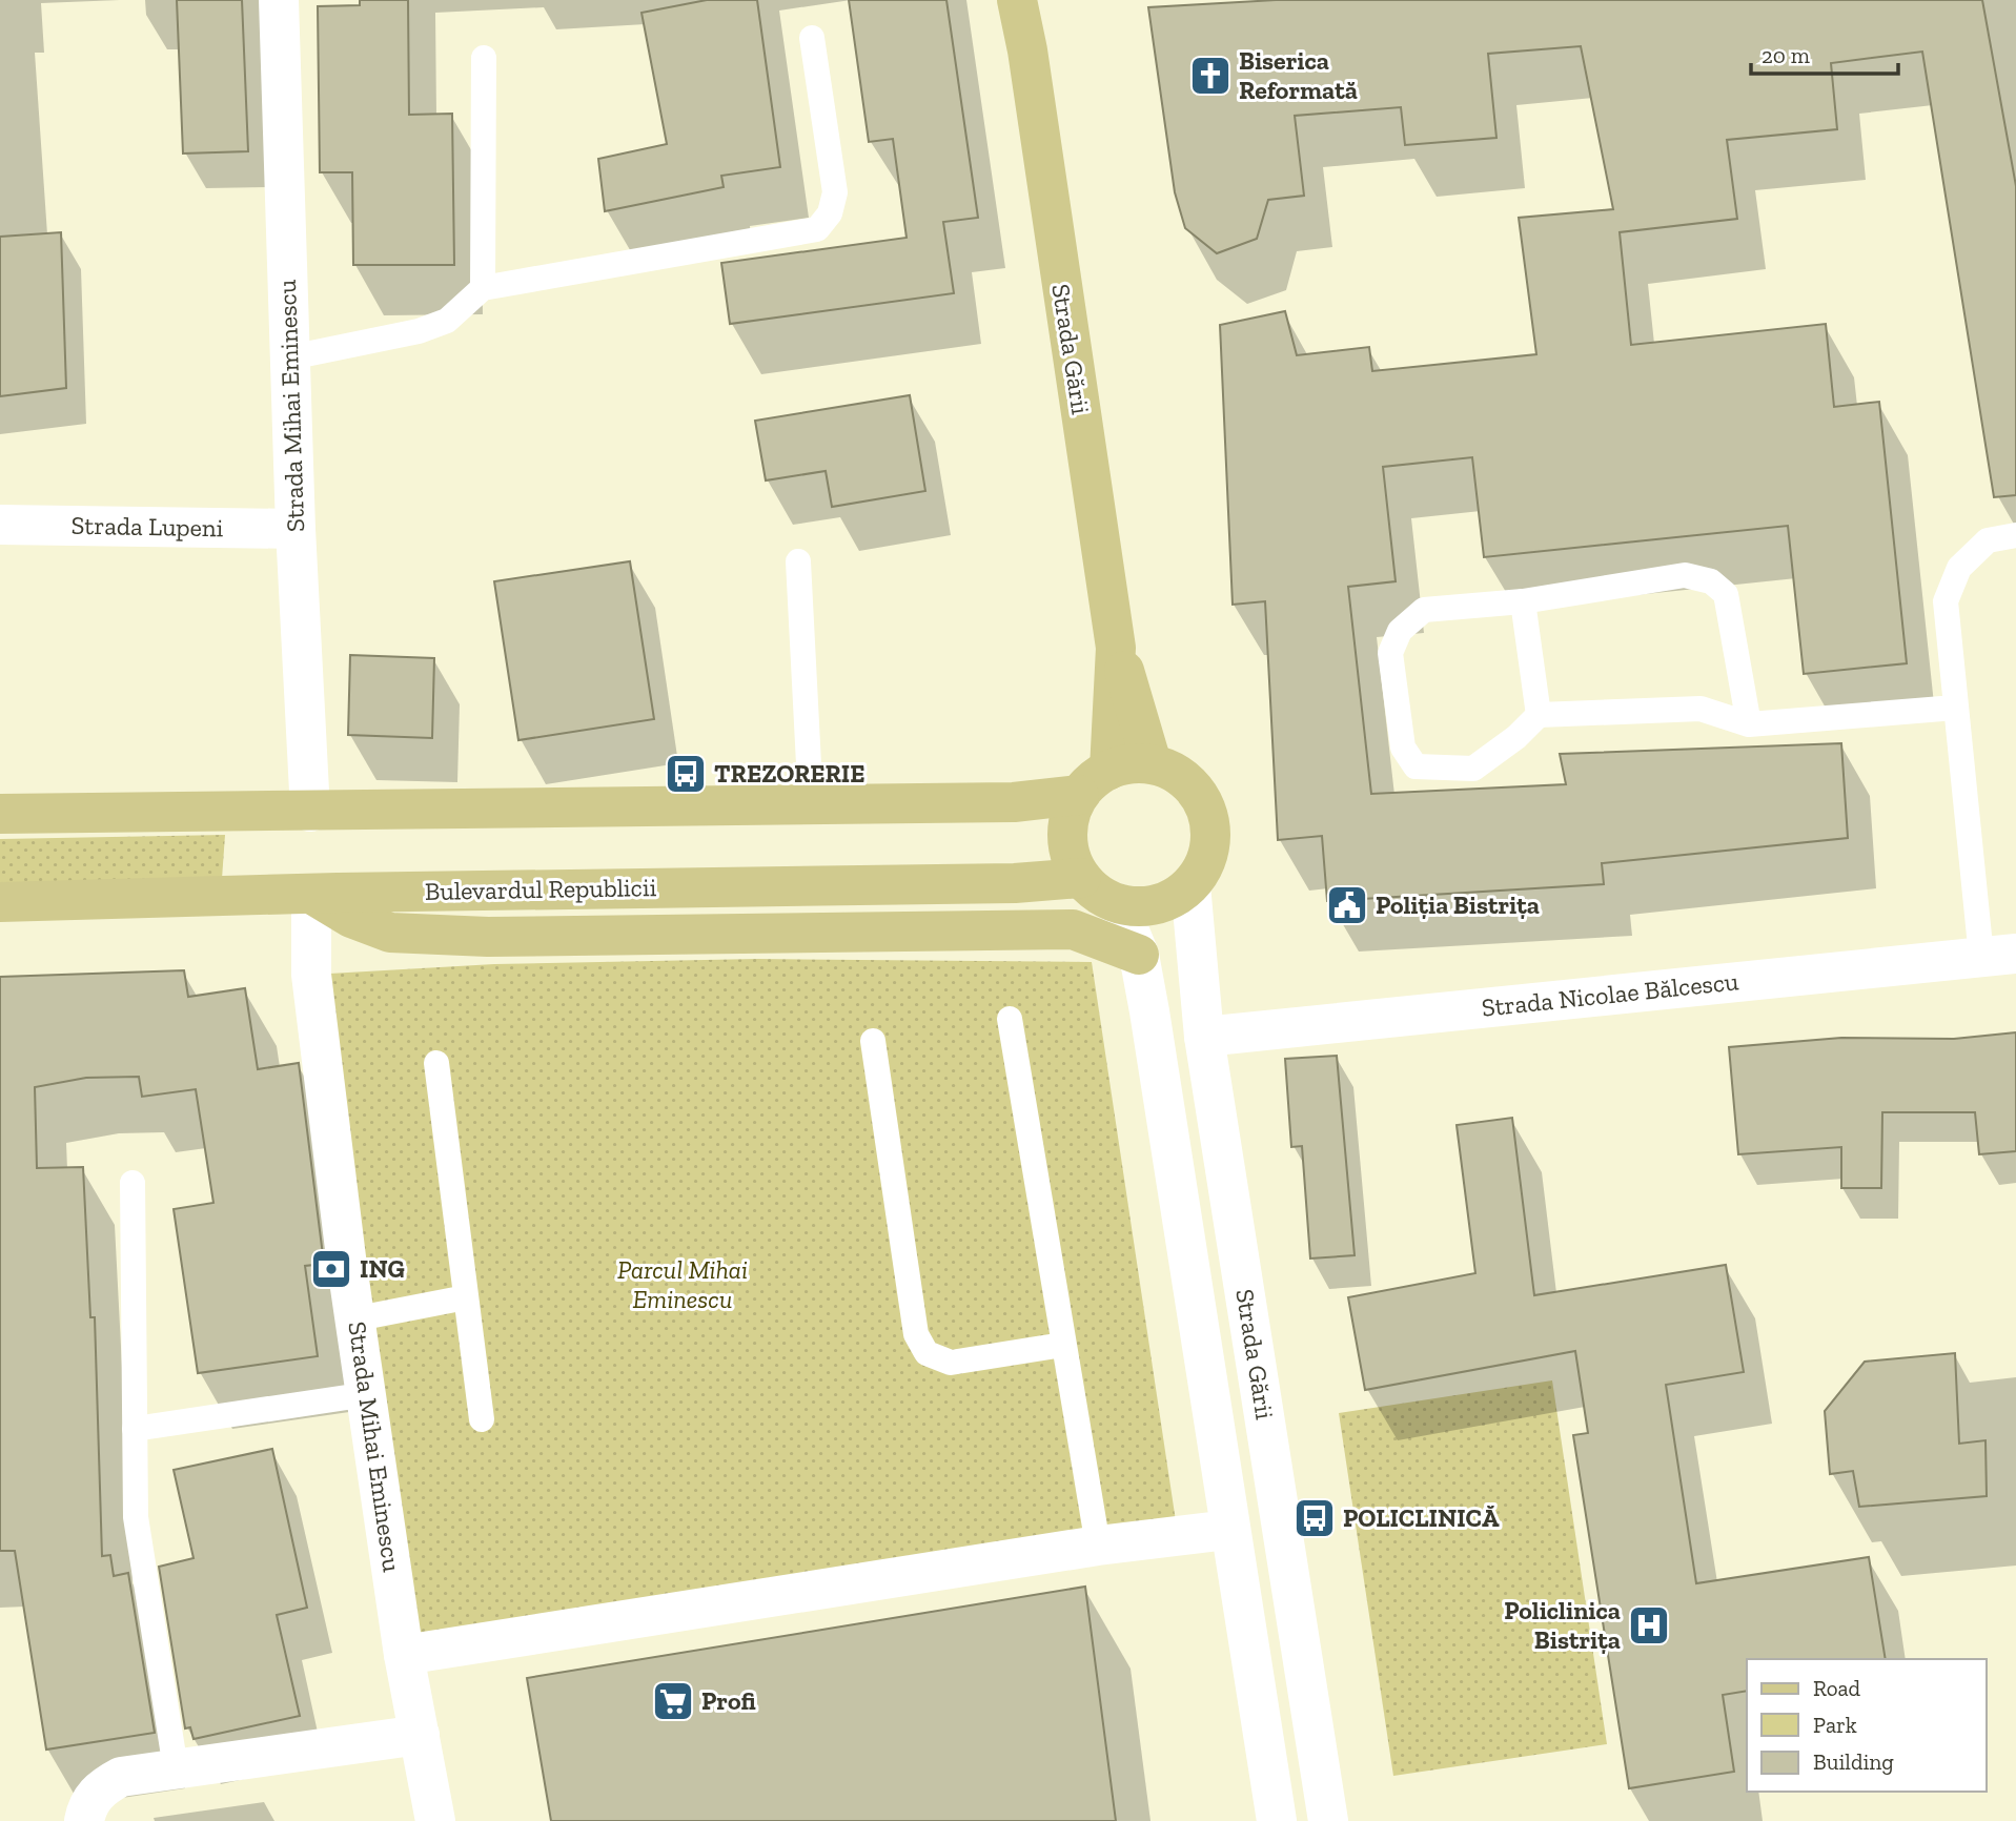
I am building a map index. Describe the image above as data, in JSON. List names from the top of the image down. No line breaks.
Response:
{"streets":{"main road":["Strada Gării","Bulevardul Republicii"],"street":["Strada Mihai Eminescu","Strada Lupeni","Strada Nicolae Bălcescu"]},"crossings":[["Strada Gării","Bulevardul Republicii"],["Strada Gării","Strada Nicolae Bălcescu"],["Strada Mihai Eminescu","Strada Lupeni"],["Strada Mihai Eminescu","Bulevardul Republicii"]],"parks":["Parcul Mihai Eminescu"],"places":{"church":["Biserica Reformată"],"bus stop":["TREZORERIE","POLICLINICĂ"],"public building":["Poliția Bistrița"],"bank":["ING"],"hospital":["Policlinica Bistrița"],"supermarket":["Profi"]},"legend":["Road","Park","Building"],"scale_bar":"20 m"}
